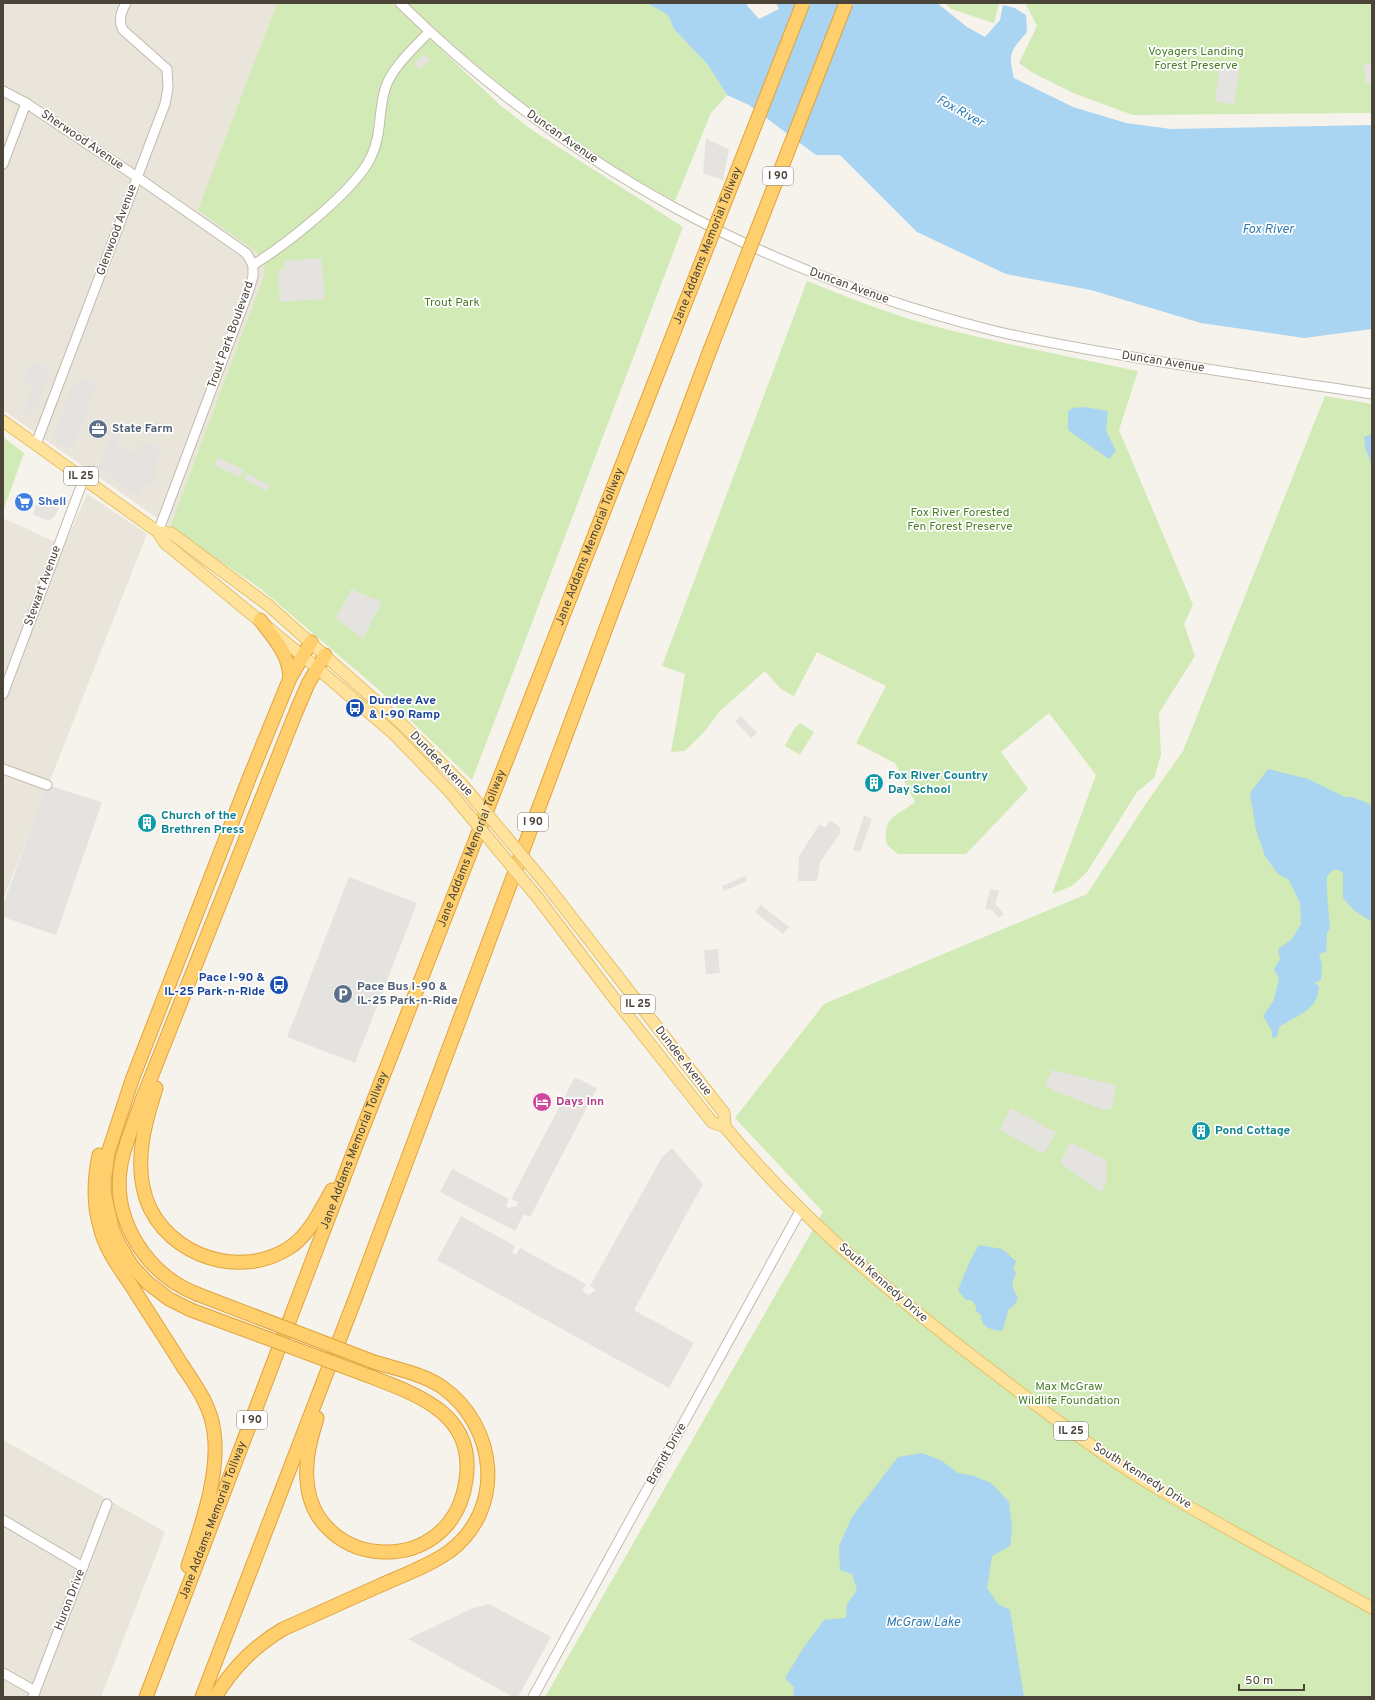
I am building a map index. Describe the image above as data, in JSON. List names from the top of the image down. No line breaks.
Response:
{"streets":{"highway":["I 90","Jane Addams Memorial Tollway"],"main road":["IL 25","Dundee Avenue","South Kennedy Drive"],"street":["Duncan Avenue","Sherwood Avenue","Glenwood Avenue","Trout Park Boulevard","Stewart Avenue","Brandt Drive","Huron Drive"]},"crossings":[["Duncan Avenue","Trout Park Boulevard"],["Sherwood Avenue","Glenwood Avenue"],["Sherwood Avenue","Trout Park Boulevard"],["Glenwood Avenue","Dundee Avenue"],["Trout Park Boulevard","Dundee Avenue"],["Stewart Avenue","Dundee Avenue"],["Dundee Avenue","South Kennedy Drive"],["Dundee Avenue","Brandt Drive"],["South Kennedy Drive","Brandt Drive"]],"water":["Fox River","McGraw Lake"],"parks":["Voyagers Landing Forest Preserve","Trout Park","Fox River Forested Fen Forest Preserve","Max McGraw Wildlife Foundation"],"places":{"office":["State Farm"],"supermarket":["Shell"],"bus stop":["Dundee Ave & I-90 Ramp","Pace I-90 & IL-25 Park-n-Ride"],"building":["Fox River Country Day School","Church of the Brethren Press","Pond Cottage"],"parking":["Pace Bus I-90 & IL-25 Park-n-Ride"],"hotel":["Days Inn"]},"scale_bar":"50 m"}
